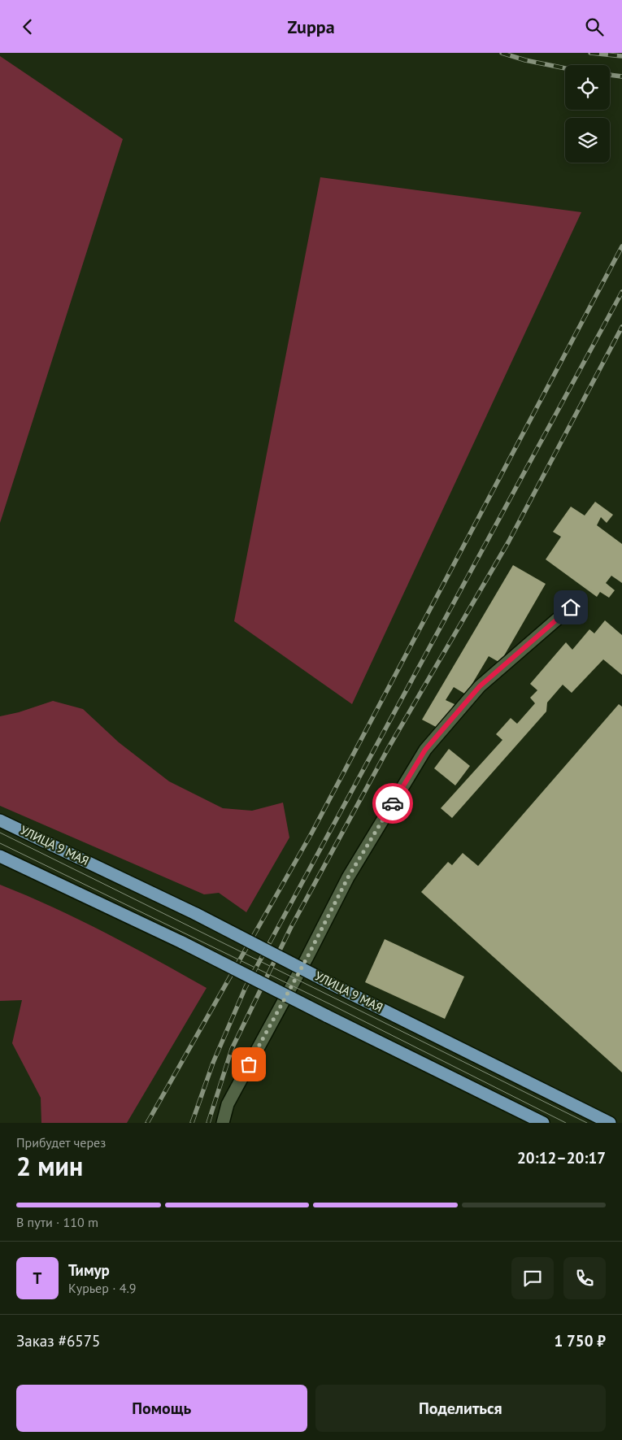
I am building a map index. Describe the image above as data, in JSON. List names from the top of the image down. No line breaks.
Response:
{"streets":{"main road":["УЛИЦА 9 МАЯ"]},"page":{"header":"Zuppa","heading":["2 мин","Прибудет через","20:12–20:17"],"panel":["Тимур","Курьер · 4.9","Заказ #6575","1 750 ₽"],"bar":"В пути · 110 m","round":"Т","buttons":["Помощь","Поделиться"]}}
